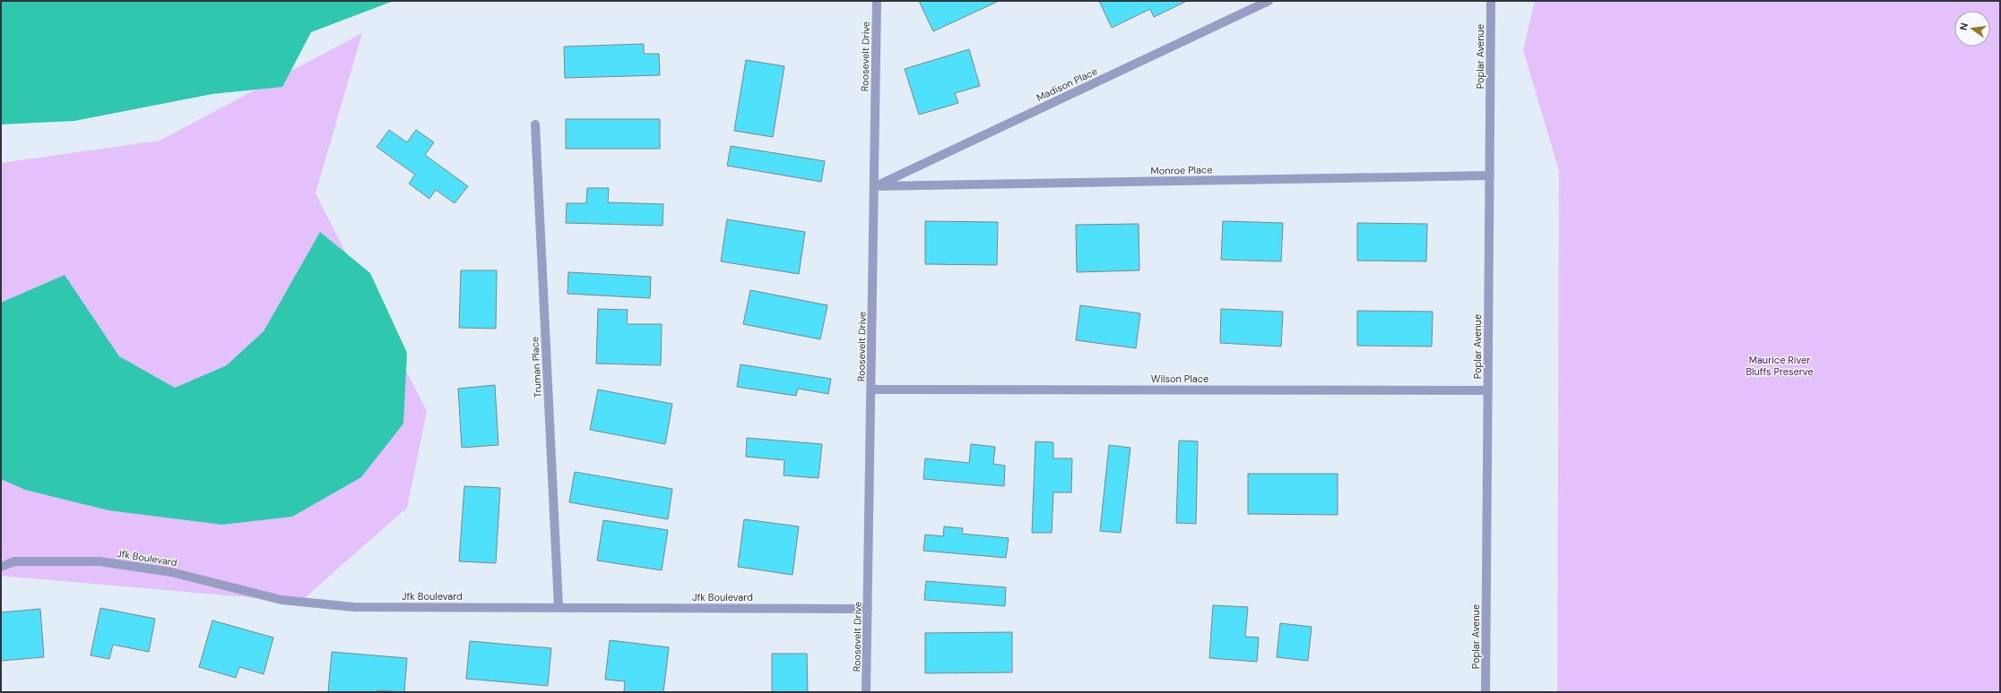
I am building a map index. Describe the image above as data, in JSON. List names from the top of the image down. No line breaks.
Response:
{"streets":{"street":["Roosevelt Drive","Poplar Avenue","Madison Place","Monroe Place","Truman Place","Wilson Place","Jfk Boulevard"]},"crossings":[["Roosevelt Drive","Madison Place"],["Roosevelt Drive","Monroe Place"],["Roosevelt Drive","Wilson Place"],["Roosevelt Drive","Jfk Boulevard"],["Poplar Avenue","Monroe Place"],["Poplar Avenue","Wilson Place"],["Madison Place","Monroe Place"],["Truman Place","Jfk Boulevard"]],"parks":["Maurice River Bluffs Preserve"],"north":"left"}
